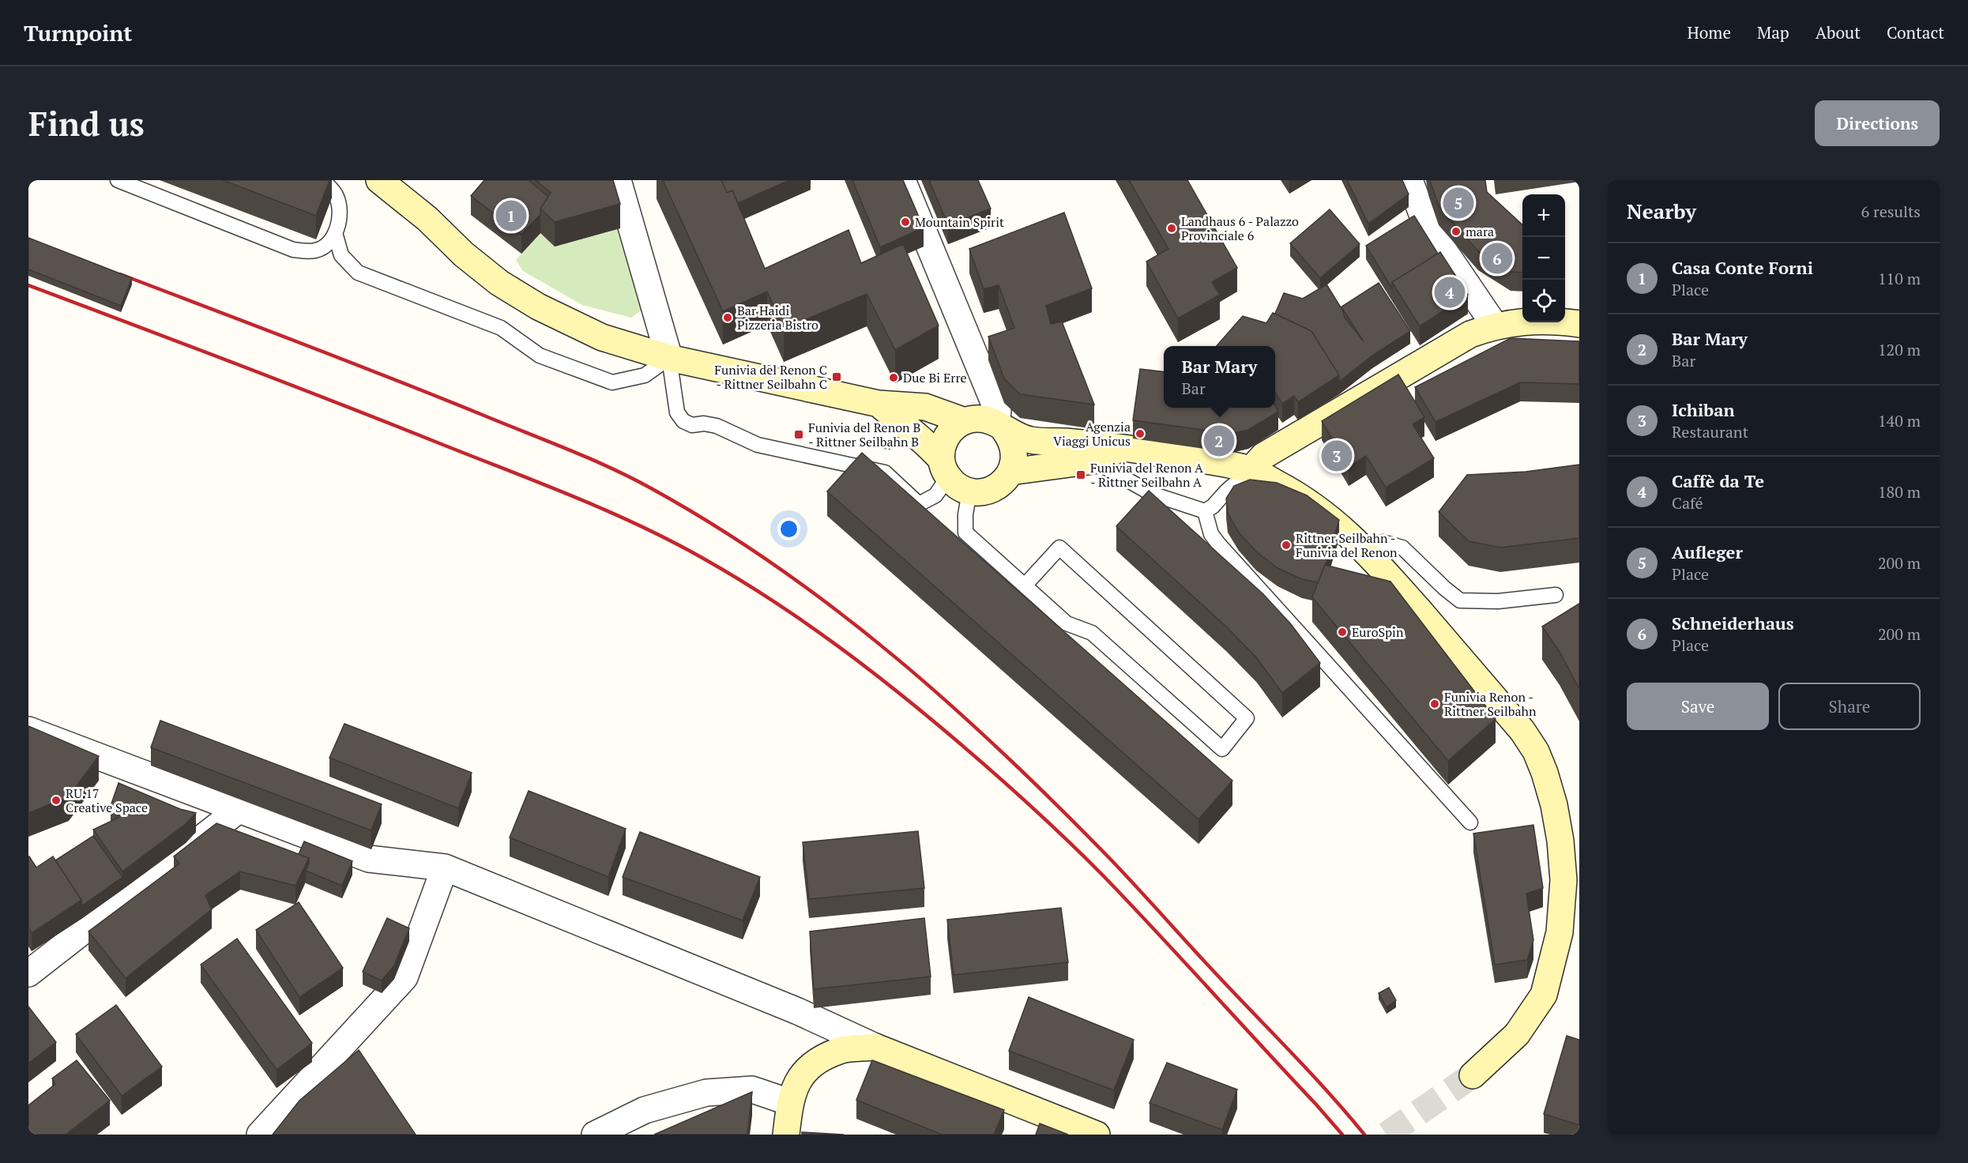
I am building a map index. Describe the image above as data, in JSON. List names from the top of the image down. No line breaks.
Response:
{"places":{"other":["Mountain Spirit","Landhaus 6 - Palazzo Provinciale 6","mara","Bar Haidi Pizzeria Bistro","Due Bi Erre","Agenzia Viaggi Unicus","Rittner Seilbahn - Funivia del Renon","EuroSpin","Funivia Renon - Rittner Seilbahn","RU.17 Creative Space"],"transit":["Funivia del Renon C - Rittner Seilbahn C","Funivia del Renon B - Rittner Seilbahn B","Funivia del Renon A - Rittner Seilbahn A"]},"page":{"header":"Turnpoint","nav":["Home","Map","About","Contact"],"buttons":["Directions",["Save","Share"]],"title":"Find us","heading":["Nearby","6 results"],"pins":["5","1","6","4","2","3"],"map_buttons":["+","−"],"list":[{"mark":"1","name":"Casa Conte Forni","note":"Place","value":"110 m"},{"mark":"2","name":"Bar Mary","note":"Bar","value":"120 m"},{"mark":"3","name":"Ichiban","note":"Restaurant","value":"140 m"},{"mark":"4","name":"Caffè da Te","note":"Café","value":"180 m"},{"mark":"5","name":"Aufleger","note":"Place","value":"200 m"},{"mark":"6","name":"Schneiderhaus","note":"Place","value":"200 m"}],"popup":["Bar Mary","Bar"]}}
